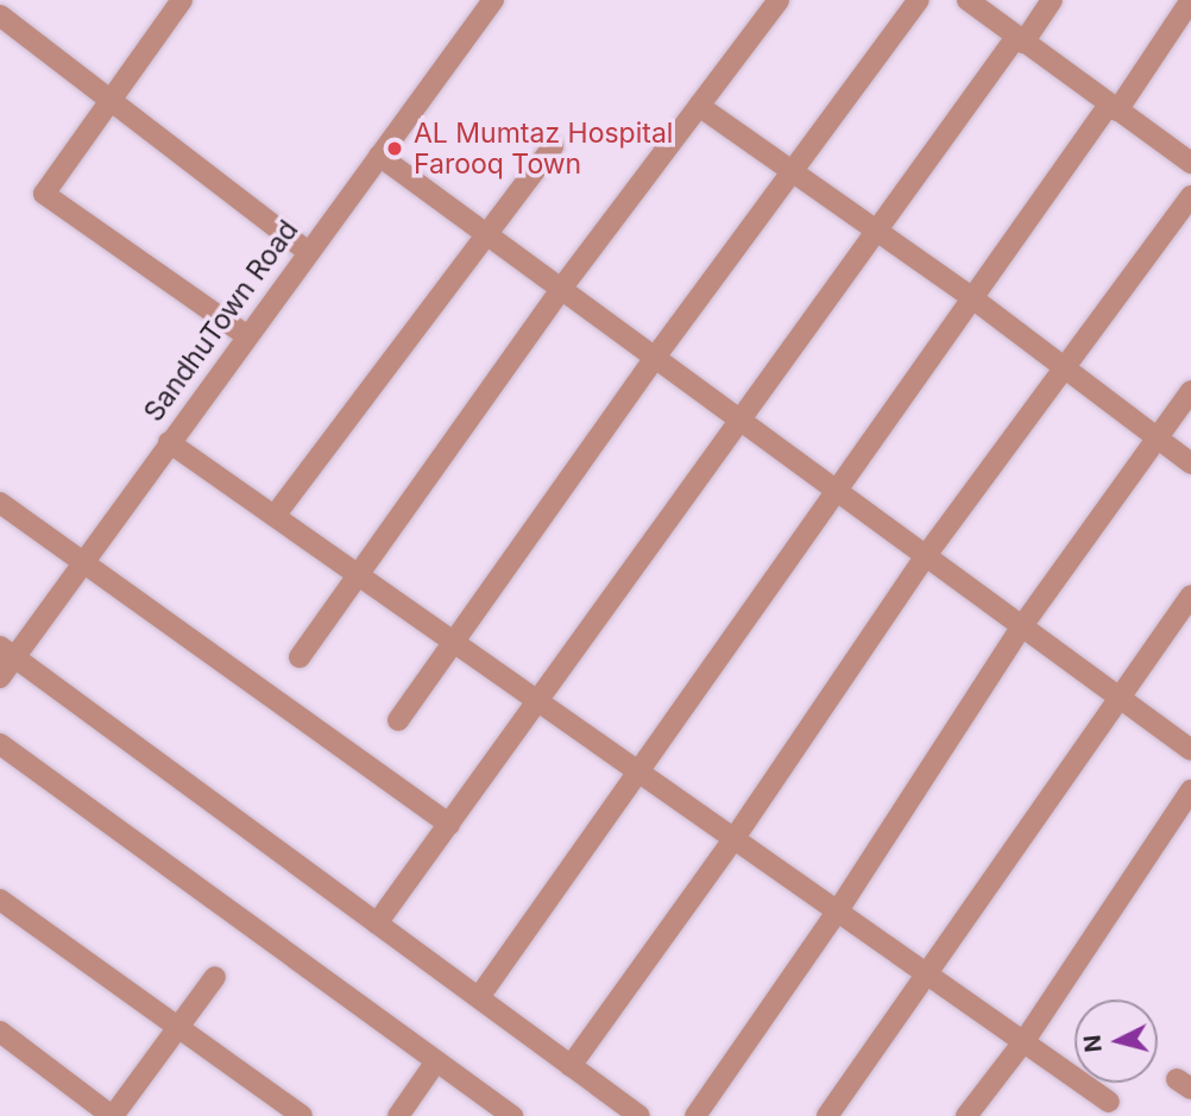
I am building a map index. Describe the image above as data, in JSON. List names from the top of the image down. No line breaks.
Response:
{"streets":{"street":["SandhuTown Road"]},"places":["AL Mumtaz Hospital Farooq Town"],"north":"left"}
